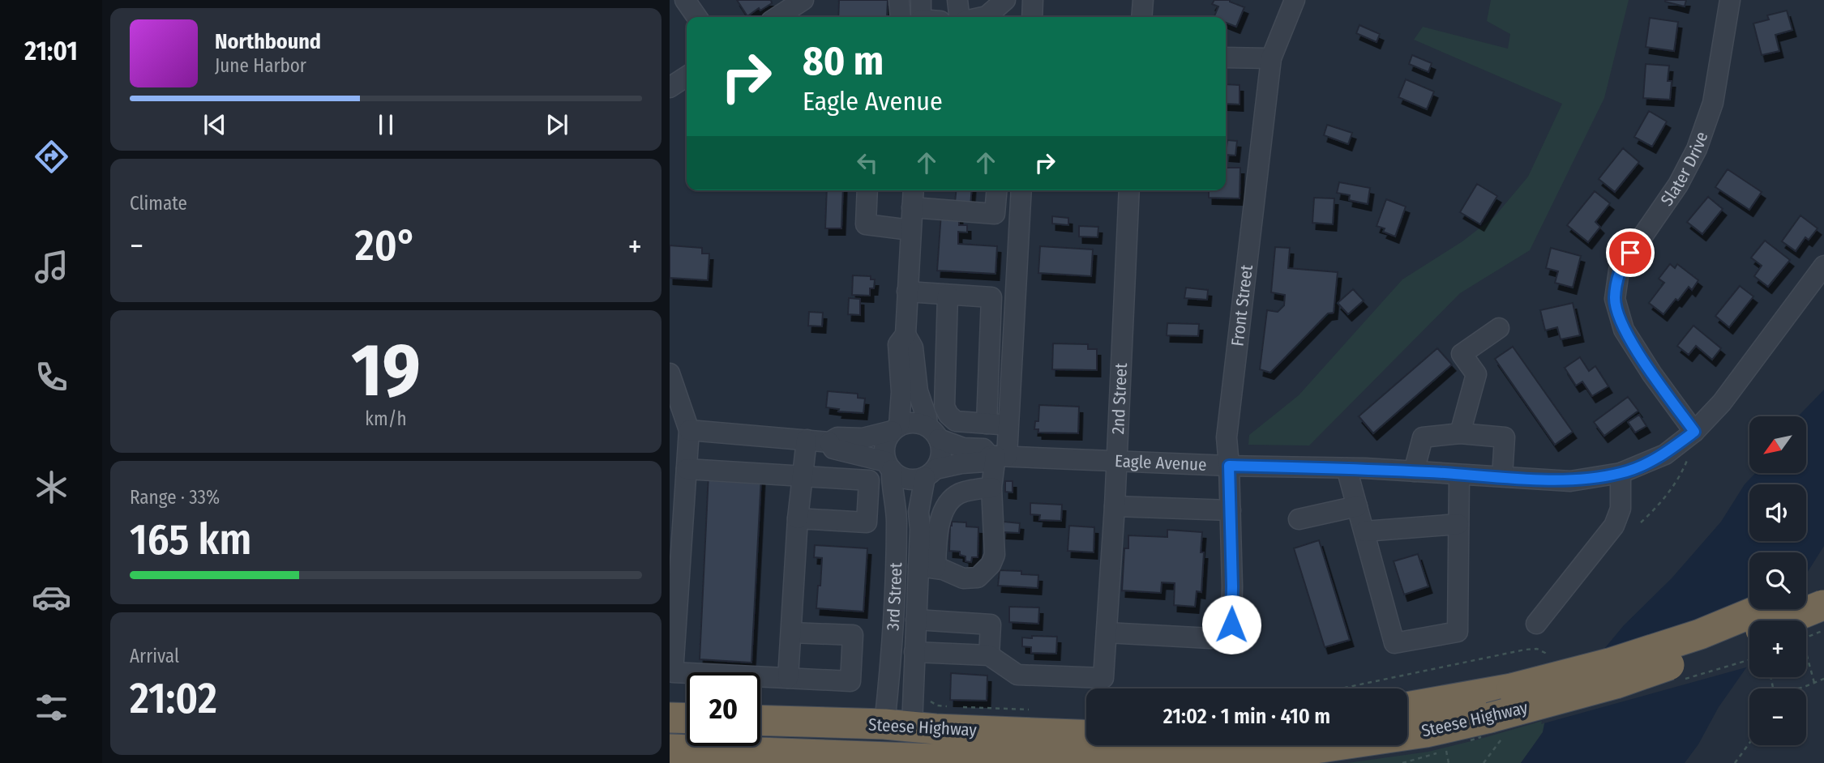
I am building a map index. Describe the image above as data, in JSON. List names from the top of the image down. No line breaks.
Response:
{"streets":{"highway":["Steese Highway"],"street":["Slater Drive","Front Street","2nd Street","Eagle Avenue","3rd Street"]},"crossings":[["Slater Drive","Eagle Avenue"],["Front Street","2nd Street"],["Front Street","Eagle Avenue"],["2nd Street","Eagle Avenue"],["Eagle Avenue","3rd Street"],["3rd Street","Steese Highway"]],"north":"bottom left","page":{"tabs":"21:01","turn":["80 m","Eagle Avenue"],"song":["Northbound","June Harbor"],"tile":["Climate",["19","km/h"],["Range · 33%","165 km"],["Arrival","21:02"]],"heat":["−","20°","+"],"map_buttons":["+","−"],"limit":"20","trip":"21:02 · 1 min · 410 m"}}
